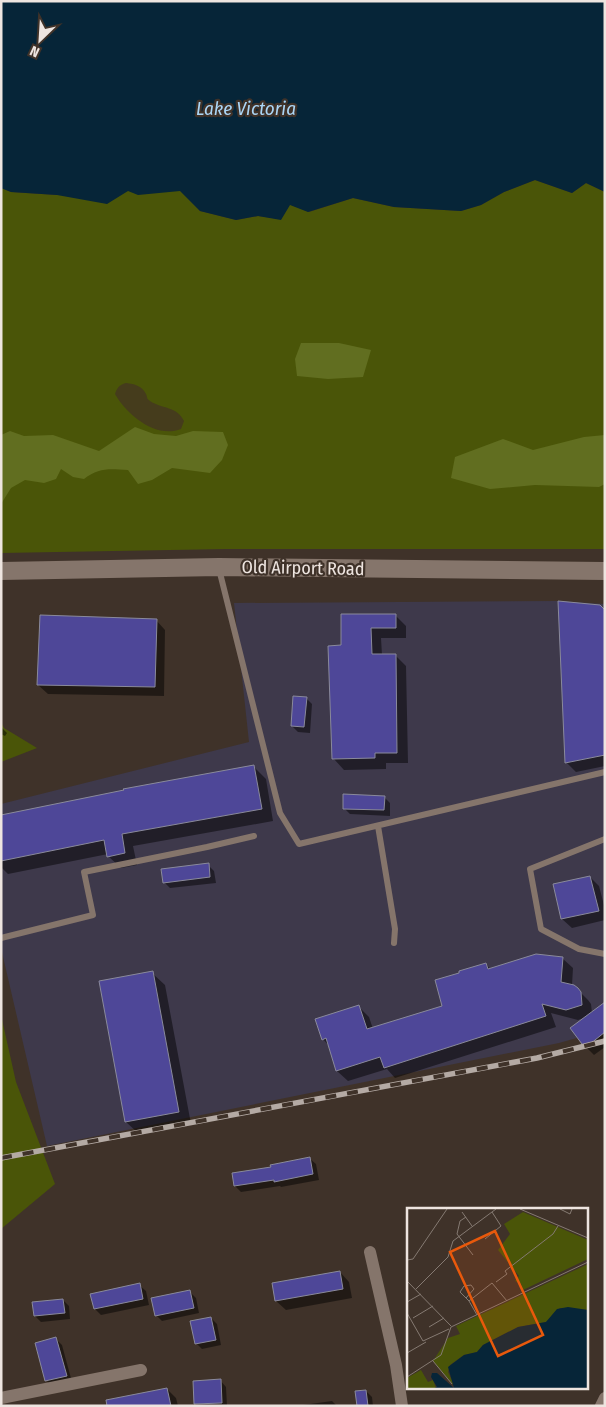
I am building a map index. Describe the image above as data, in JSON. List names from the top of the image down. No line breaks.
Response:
{"streets":{"main road":["Old Airport Road"]},"water":["Lake Victoria"],"north":"bottom left"}
